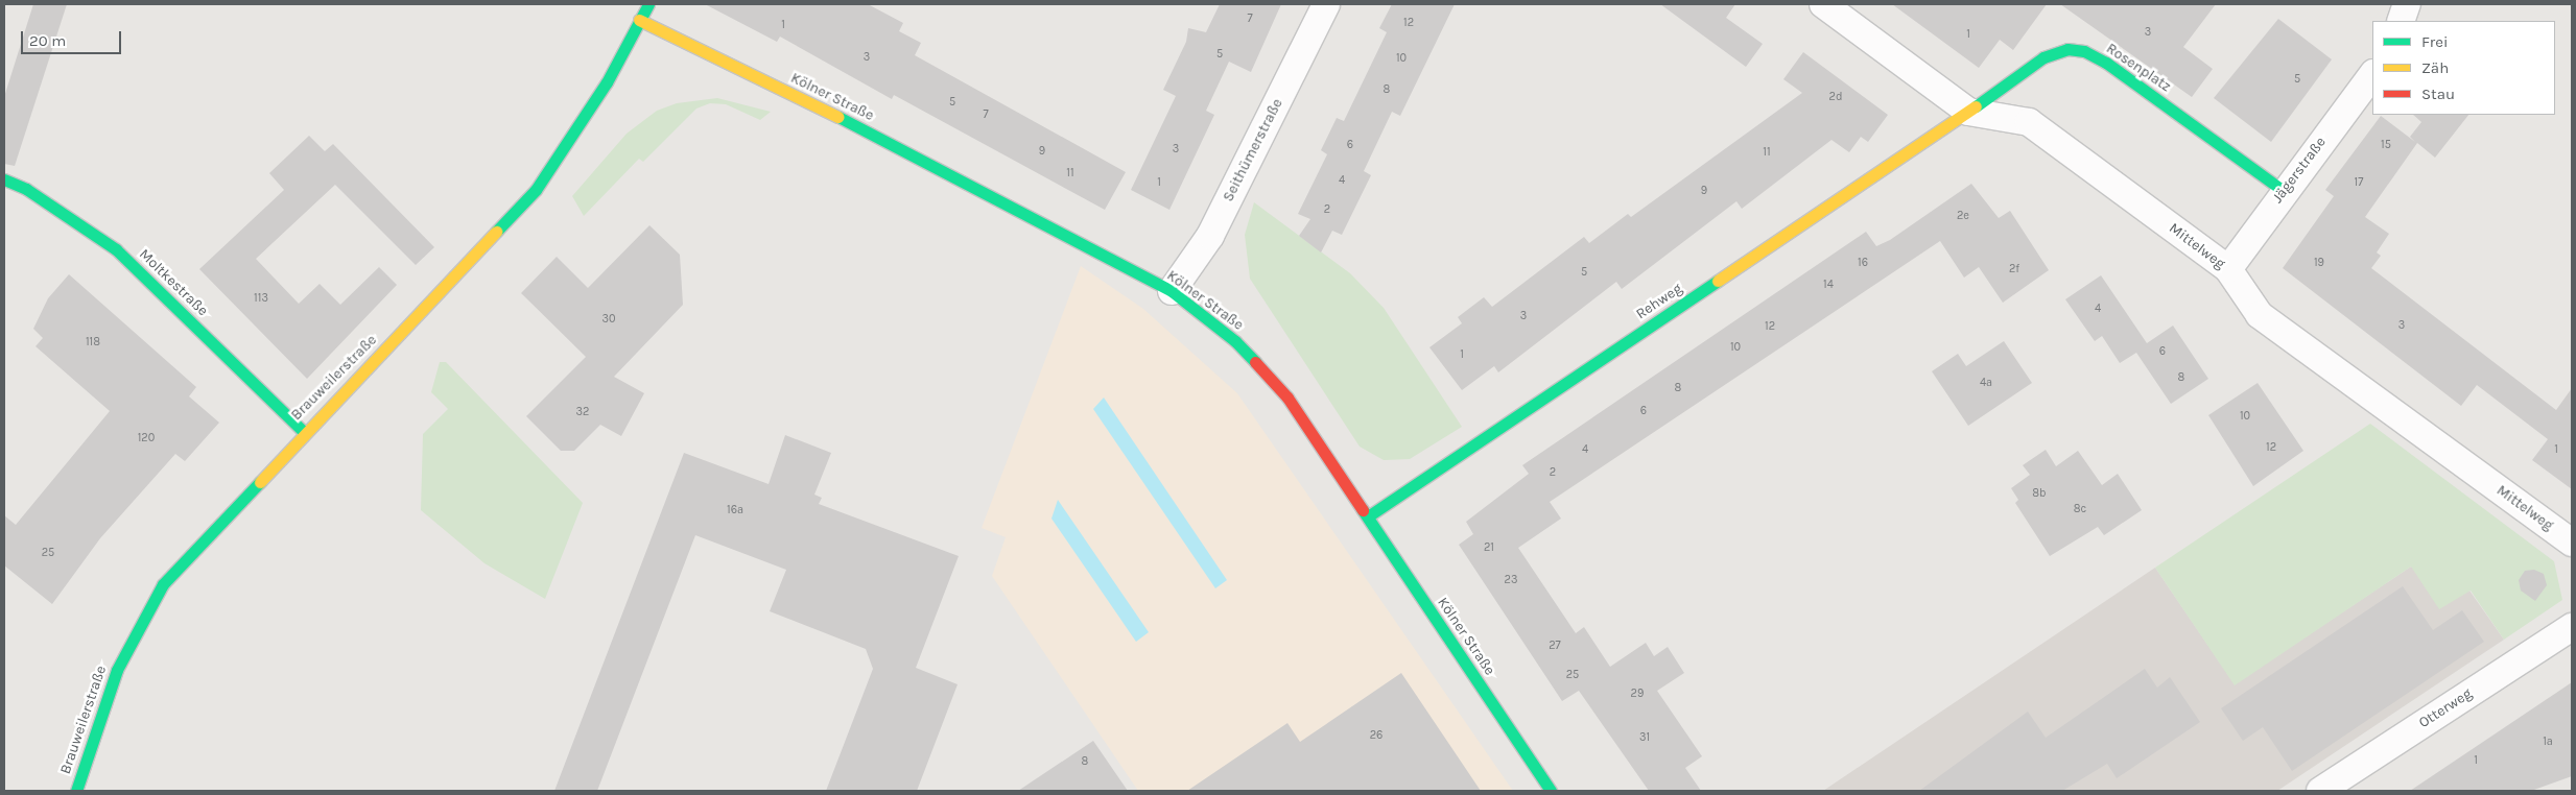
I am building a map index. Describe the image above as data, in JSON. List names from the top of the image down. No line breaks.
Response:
{"streets":{"street":["Rosenplatz","Kölner Straße","Seithümerstraße","Jägerstraße","Mittelweg","Moltkestraße","Rehweg","Brauweilerstraße","Otterweg"]},"crossings":[["Rosenplatz","Jägerstraße"],["Rosenplatz","Mittelweg"],["Rosenplatz","Rehweg"],["Kölner Straße","Seithümerstraße"],["Kölner Straße","Rehweg"],["Kölner Straße","Brauweilerstraße"],["Jägerstraße","Mittelweg"],["Mittelweg","Rehweg"],["Moltkestraße","Brauweilerstraße"]],"house_numbers":["7","12","1","3","1","5","3","10","5","8","2d","5","7","6","15","3","9","11","11","4","1","17","9","2","2e","16","19","2f","5","14","113","4","3","30","3","12","118","10","6","1","8","4a","8","6","32","10","120","12","4","1","2","8b","8c","16a","21","25","23","27","25","29","26","31","1a","1","8"],"legend":["Frei","Zäh","Stau"],"scale_bar":"20 m"}
